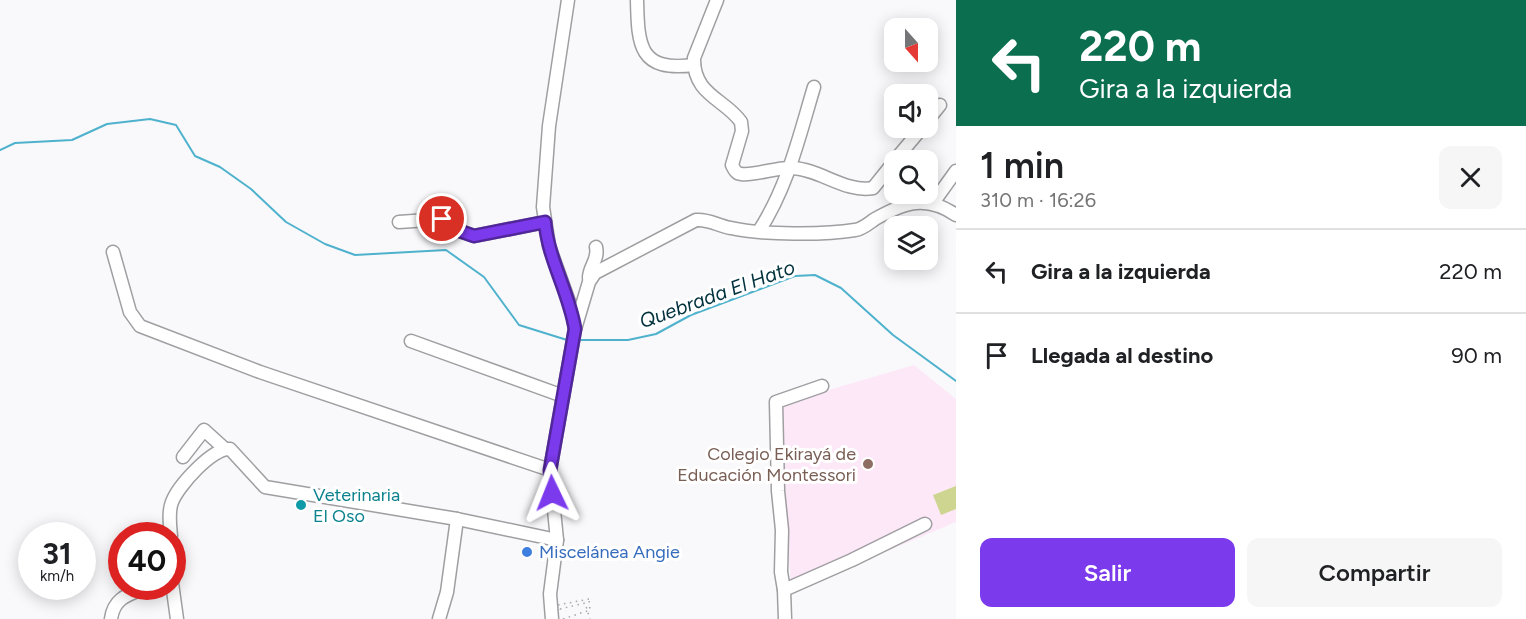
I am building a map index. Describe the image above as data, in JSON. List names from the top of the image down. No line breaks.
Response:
{"water":["Quebrada El Hato"],"places":["Colegio Ekirayá de Educación Montessori","Veterinaria El Oso","Miscelánea Angie"],"north":"bottom","page":{"turn":["220 m","Gira a la izquierda"],"heading":["1 min","310 m · 16:26"],"list":[{"name":"Gira a la izquierda","value":"220 m"},{"name":"Llegada al destino","value":"90 m"}],"speed":"31 km/h","limit":"40","buttons":["Salir","Compartir"]}}
